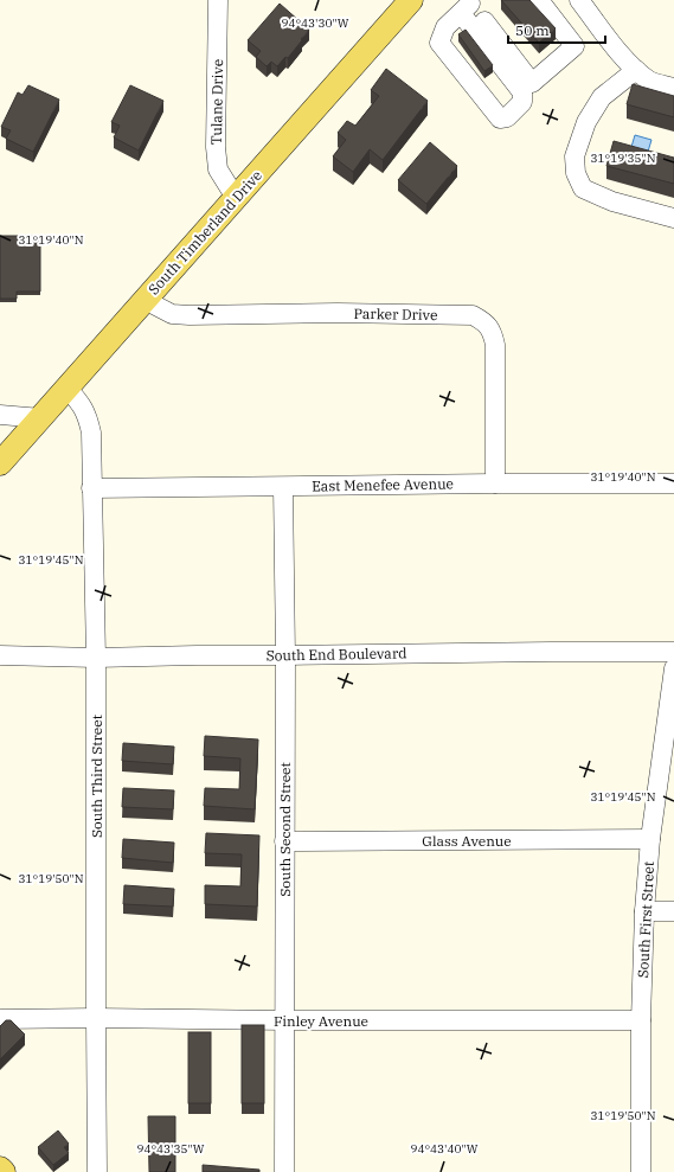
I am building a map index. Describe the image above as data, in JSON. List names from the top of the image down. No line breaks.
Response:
{"streets":{"main road":["South Timberland Drive"],"street":["Tulane Drive","Parker Drive","East Menefee Avenue","South End Boulevard","South Third Street","South Second Street","Glass Avenue","South First Street","Finley Avenue"]},"crossings":[["Tulane Drive","South Timberland Drive"],["South Timberland Drive","Parker Drive"],["South Timberland Drive","South Third Street"],["Parker Drive","East Menefee Avenue"],["East Menefee Avenue","South Third Street"],["East Menefee Avenue","South Second Street"],["South End Boulevard","South Third Street"],["South End Boulevard","South Second Street"],["South Third Street","Finley Avenue"],["South Second Street","Glass Avenue"],["South Second Street","Finley Avenue"],["Glass Avenue","South First Street"],["South First Street","Finley Avenue"]],"scale_bar":"50 m","coordinates":["94°43'30\"W","31°19'35\"N","31°19'40\"N","31°19'45\"N","31°19'50\"N","94°43'35\"W","94°43'40\"W"]}
